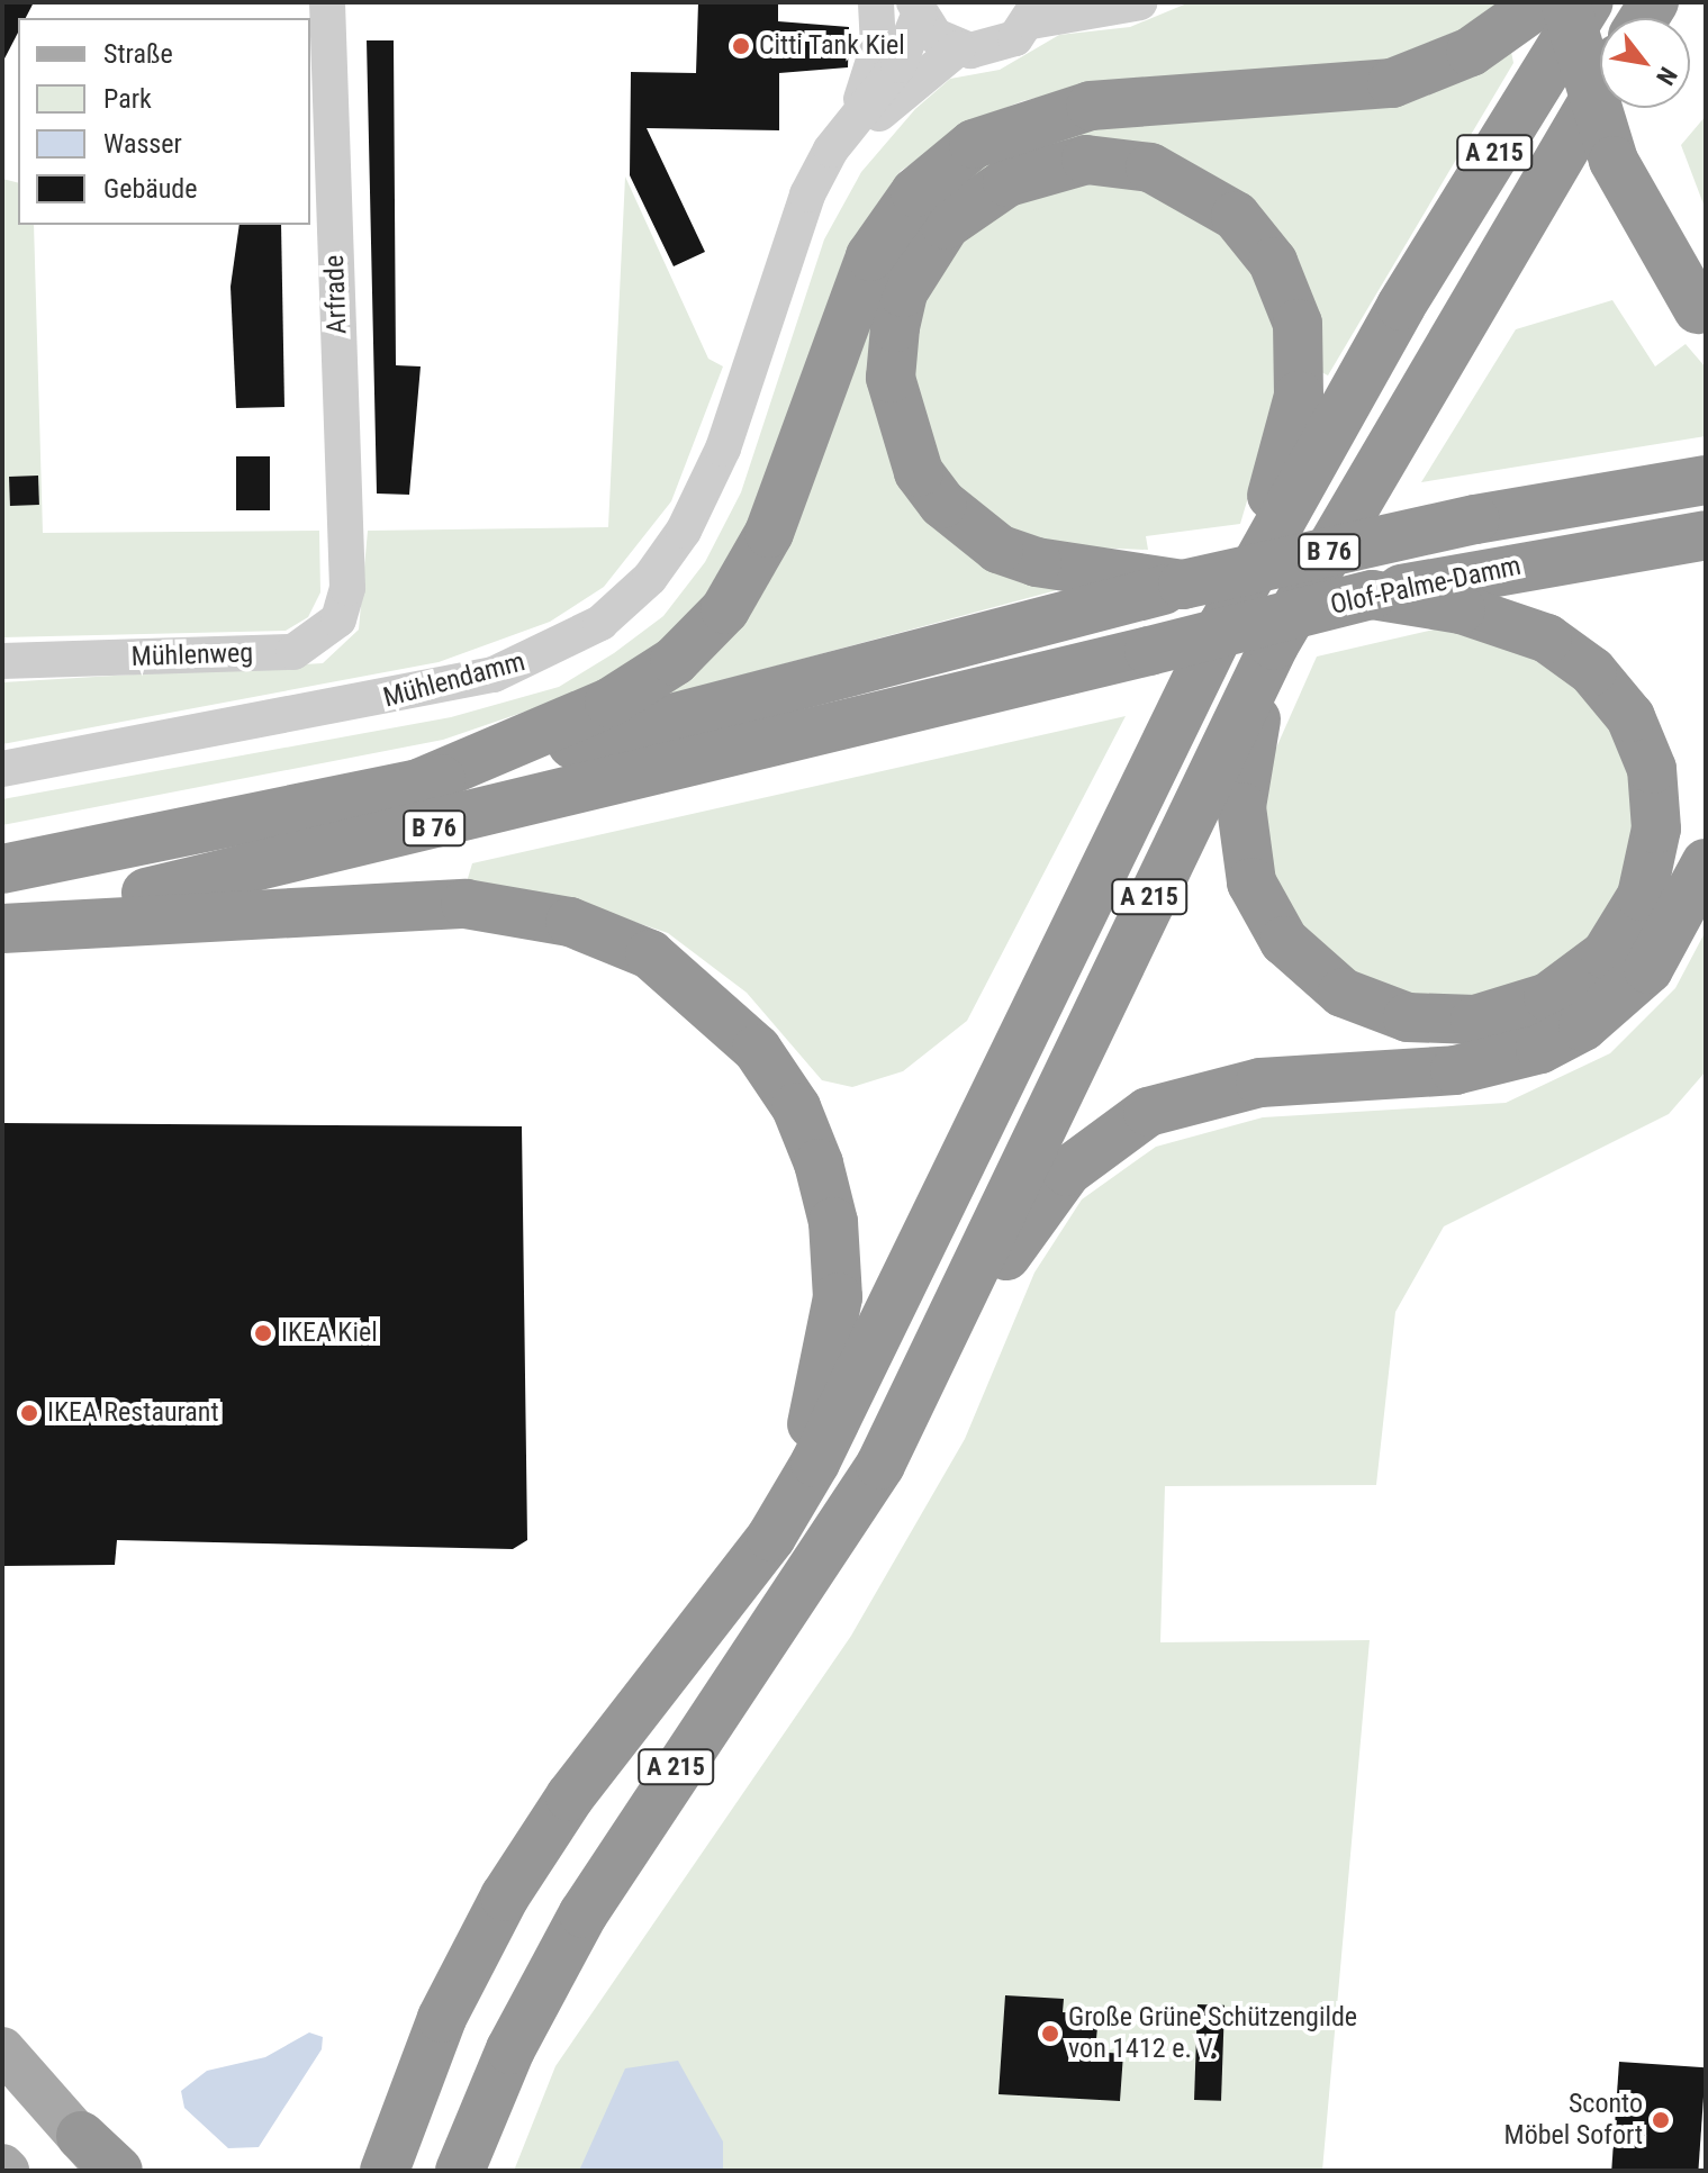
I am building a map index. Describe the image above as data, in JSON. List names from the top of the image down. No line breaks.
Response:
{"streets":{"highway":["A 215","B 76","Olof-Palme-Damm"],"street":["Arfrade","Mühlenweg","Mühlendamm"]},"crossings":[["Arfrade","Mühlenweg"],["B 76","Olof-Palme-Damm"]],"places":["Citti Tank Kiel","IKEA Kiel","IKEA Restaurant","Große Grüne Schützengilde von 1412 e. V.","Sconto Möbel Sofort"],"legend":["Straße","Park","Wasser","Gebäude"],"north":"bottom right"}
